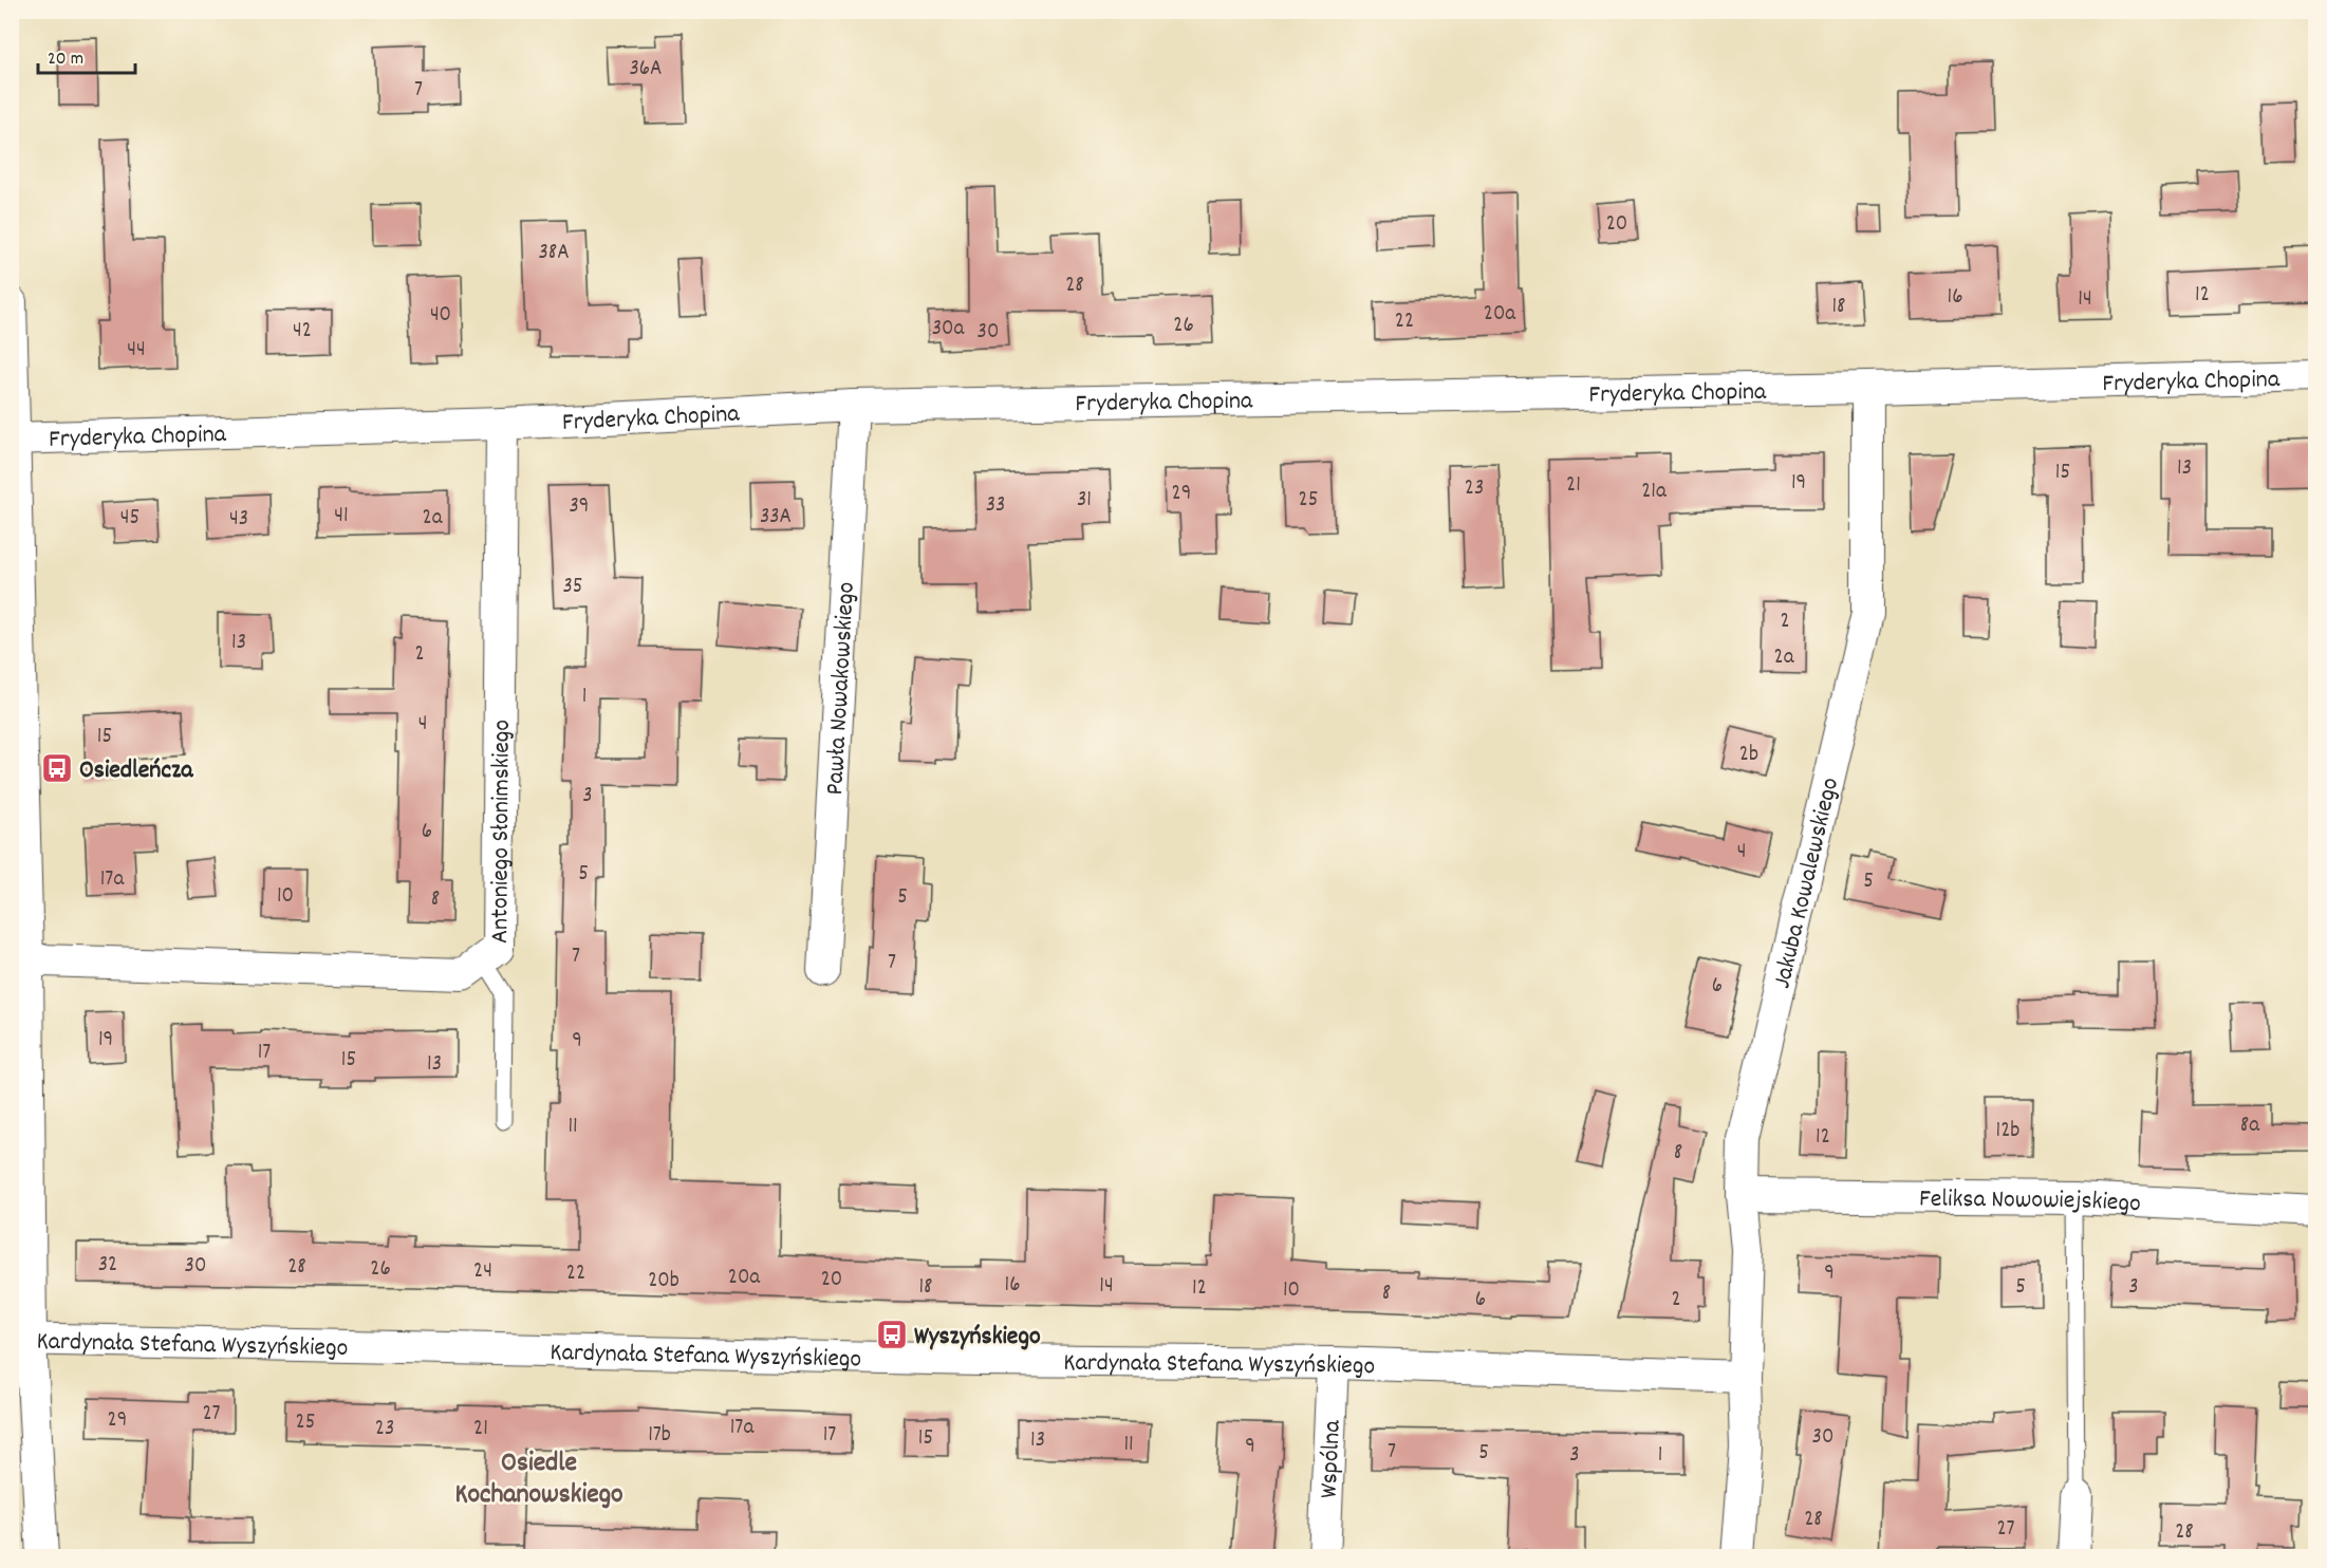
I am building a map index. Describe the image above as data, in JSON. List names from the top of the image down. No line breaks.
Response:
{"streets":{"street":["Fryderyka Chopina","Pawła Nowakowskiego","Antoniego Słonimskiego","Jakuba Kowalewskiego","Feliksa Nowowiejskiego","Kardynała Stefana Wyszyńskiego","Wspólna"]},"crossings":[["Fryderyka Chopina","Pawła Nowakowskiego"],["Fryderyka Chopina","Antoniego Słonimskiego"],["Fryderyka Chopina","Jakuba Kowalewskiego"],["Jakuba Kowalewskiego","Feliksa Nowowiejskiego"],["Jakuba Kowalewskiego","Kardynała Stefana Wyszyńskiego"],["Kardynała Stefana Wyszyńskiego","Wspólna"]],"districts":["Osiedle Kochanowskiego"],"places":{"bus stop":["Osiedleńcza","Wyszyńskiego"]},"house_numbers":["36A","7","20","38A","28","12","16","14","18","20a","40","22","26","30a","42","30","44","13","15","19","21","23","21a","29","31","25","33","39","41","33A","45","2a","43","35","2","13","2","2a","1","4","15","2b","3","6","4","5","17a","5","10","5","8","7","7","6","19","9","17","15","13","8a","11","12b","12","8","32","30","28","26","24","22","9","20a","20","20b","16","14","18","5","3","12","10","8","6","2","27","29","25","17a","23","21","17b","17","30","15","13","11","9","7","5","3","1","28","27","28"],"scale_bar":"20 m"}
